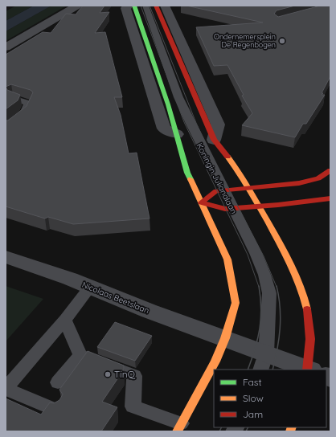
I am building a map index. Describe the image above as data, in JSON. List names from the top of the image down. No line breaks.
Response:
{"streets":{"main road":["Koningin Julianalaan"],"street":["Nicolaas Beetslaan"]},"crossings":[["Koningin Julianalaan","Nicolaas Beetslaan"]],"places":["Ondernemersplein De Regenbogen","TinQ"],"legend":["Fast","Slow","Jam"]}
